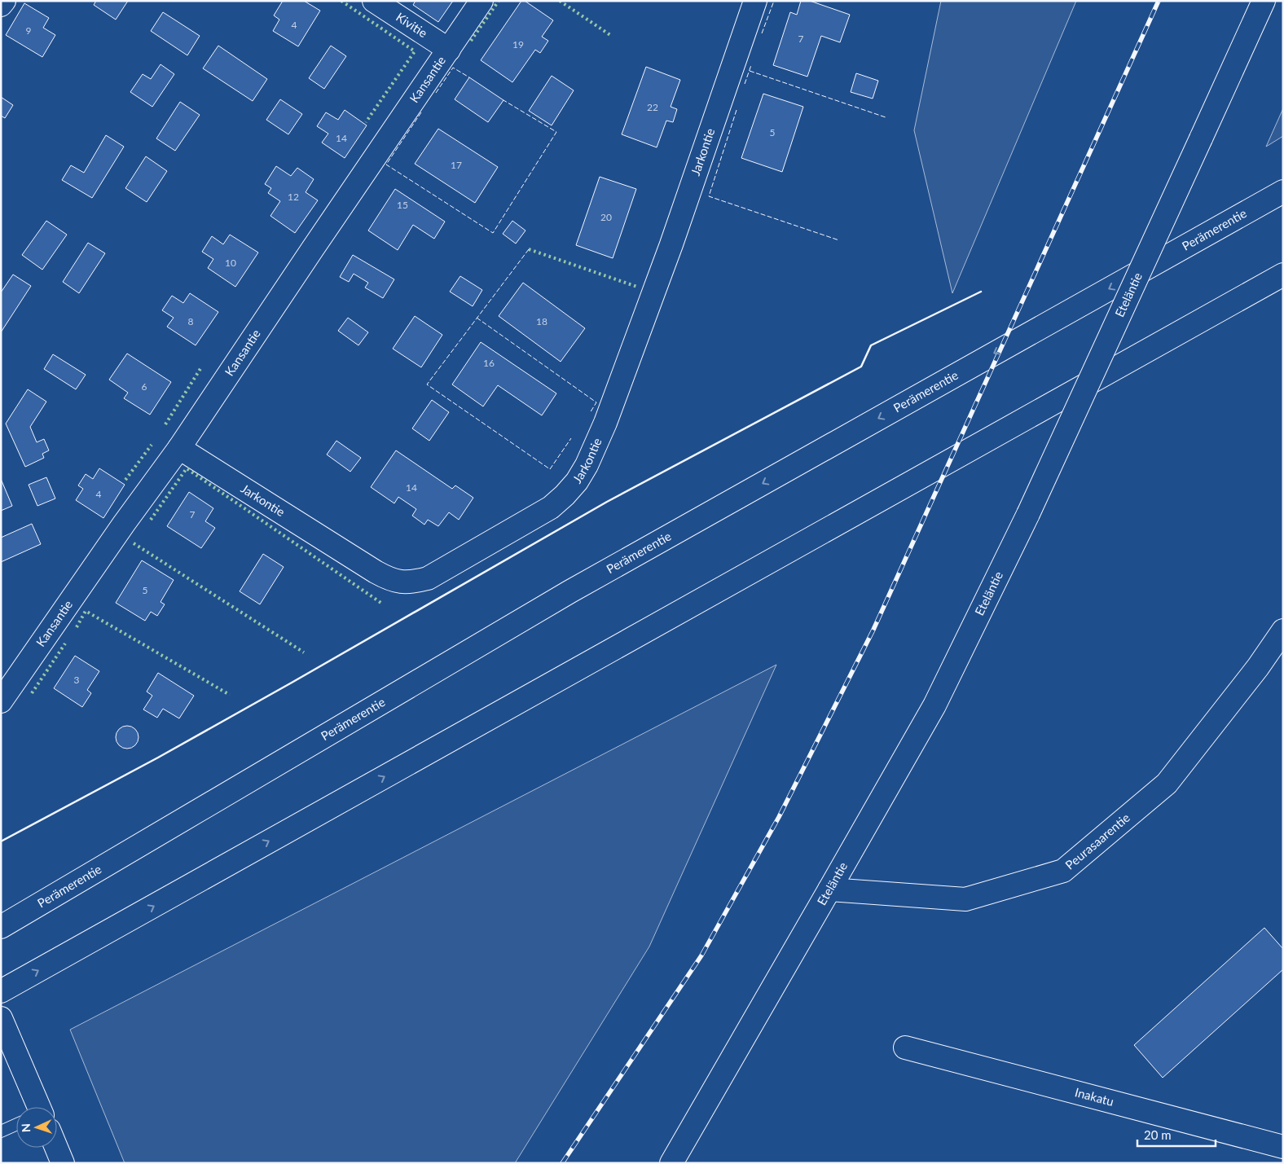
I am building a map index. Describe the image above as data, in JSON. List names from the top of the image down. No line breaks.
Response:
{"streets":{"main road":["Kivitie","Kansantie","Jarkontie","Perämerentie","Eteläntie","Peurasaarentie","Inakatu"]},"crossings":[["Kivitie","Kansantie"],["Kansantie","Jarkontie"],["Eteläntie","Peurasaarentie"]],"house_numbers":["4","9","7","19","22","5","14","17","12","15","20","10","8","18","16","6","14","4","7","5","3"],"scale_bar":"20 m","north":"left"}
